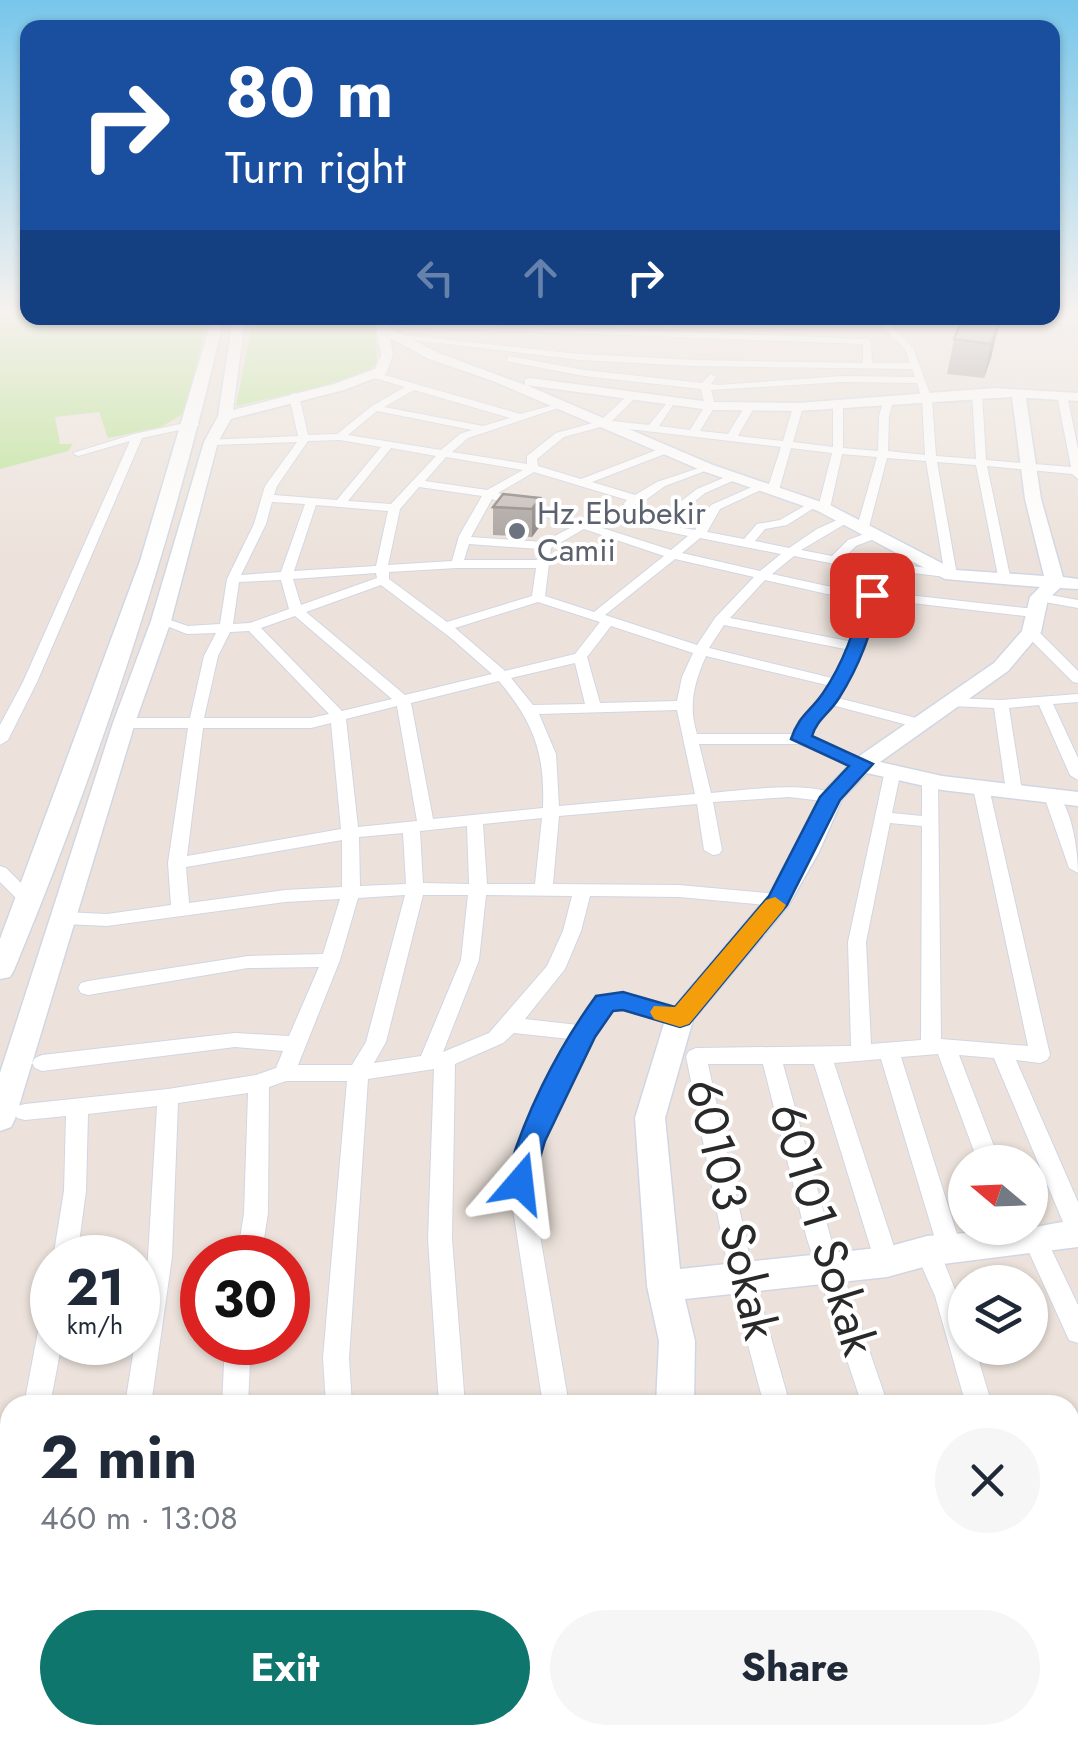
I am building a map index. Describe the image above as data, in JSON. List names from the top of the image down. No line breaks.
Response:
{"streets":{"street":["60103 Sokak","60101 Sokak"]},"crossings":[["60103 Sokak","60101 Sokak"]],"places":["Hz.Ebubekir Camii"],"north":"left","page":{"turn":["80 m","Turn right"],"speed":"21 km/h","limit":"30","heading":["2 min","460 m · 13:08"],"buttons":["Exit","Share"]}}
